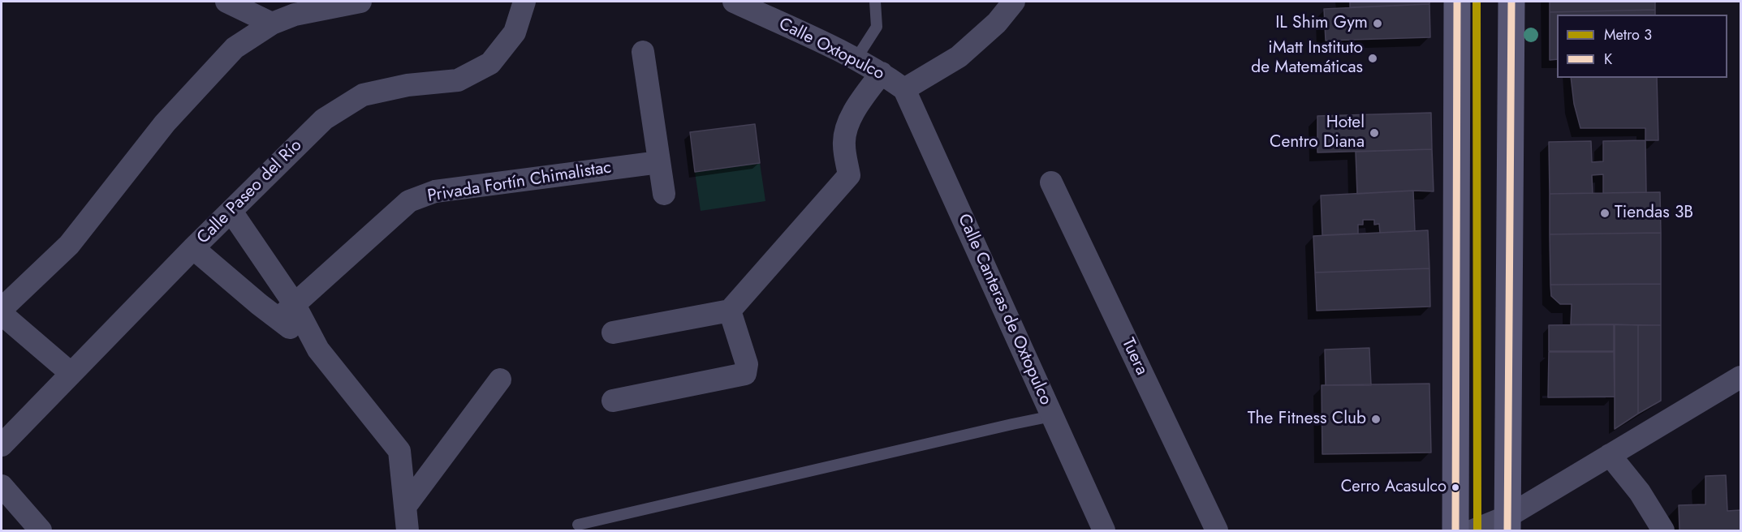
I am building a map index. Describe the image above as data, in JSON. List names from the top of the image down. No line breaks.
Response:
{"streets":{"street":["Calle Oxtopulco","Privada Fortín Chimalistac","Calle Paseo del Río","Calle Canteras de Oxtopulco","Tuera"]},"crossings":[["Calle Oxtopulco","Calle Canteras de Oxtopulco"]],"places":["IL Shim Gym","iMatt Instituto de Matemáticas","Hotel Centro Diana","Tiendas 3B","The Fitness Club","Cerro Acasulco"],"lines":["metro line 3","transit line K"],"legend":["Metro 3","K"]}
